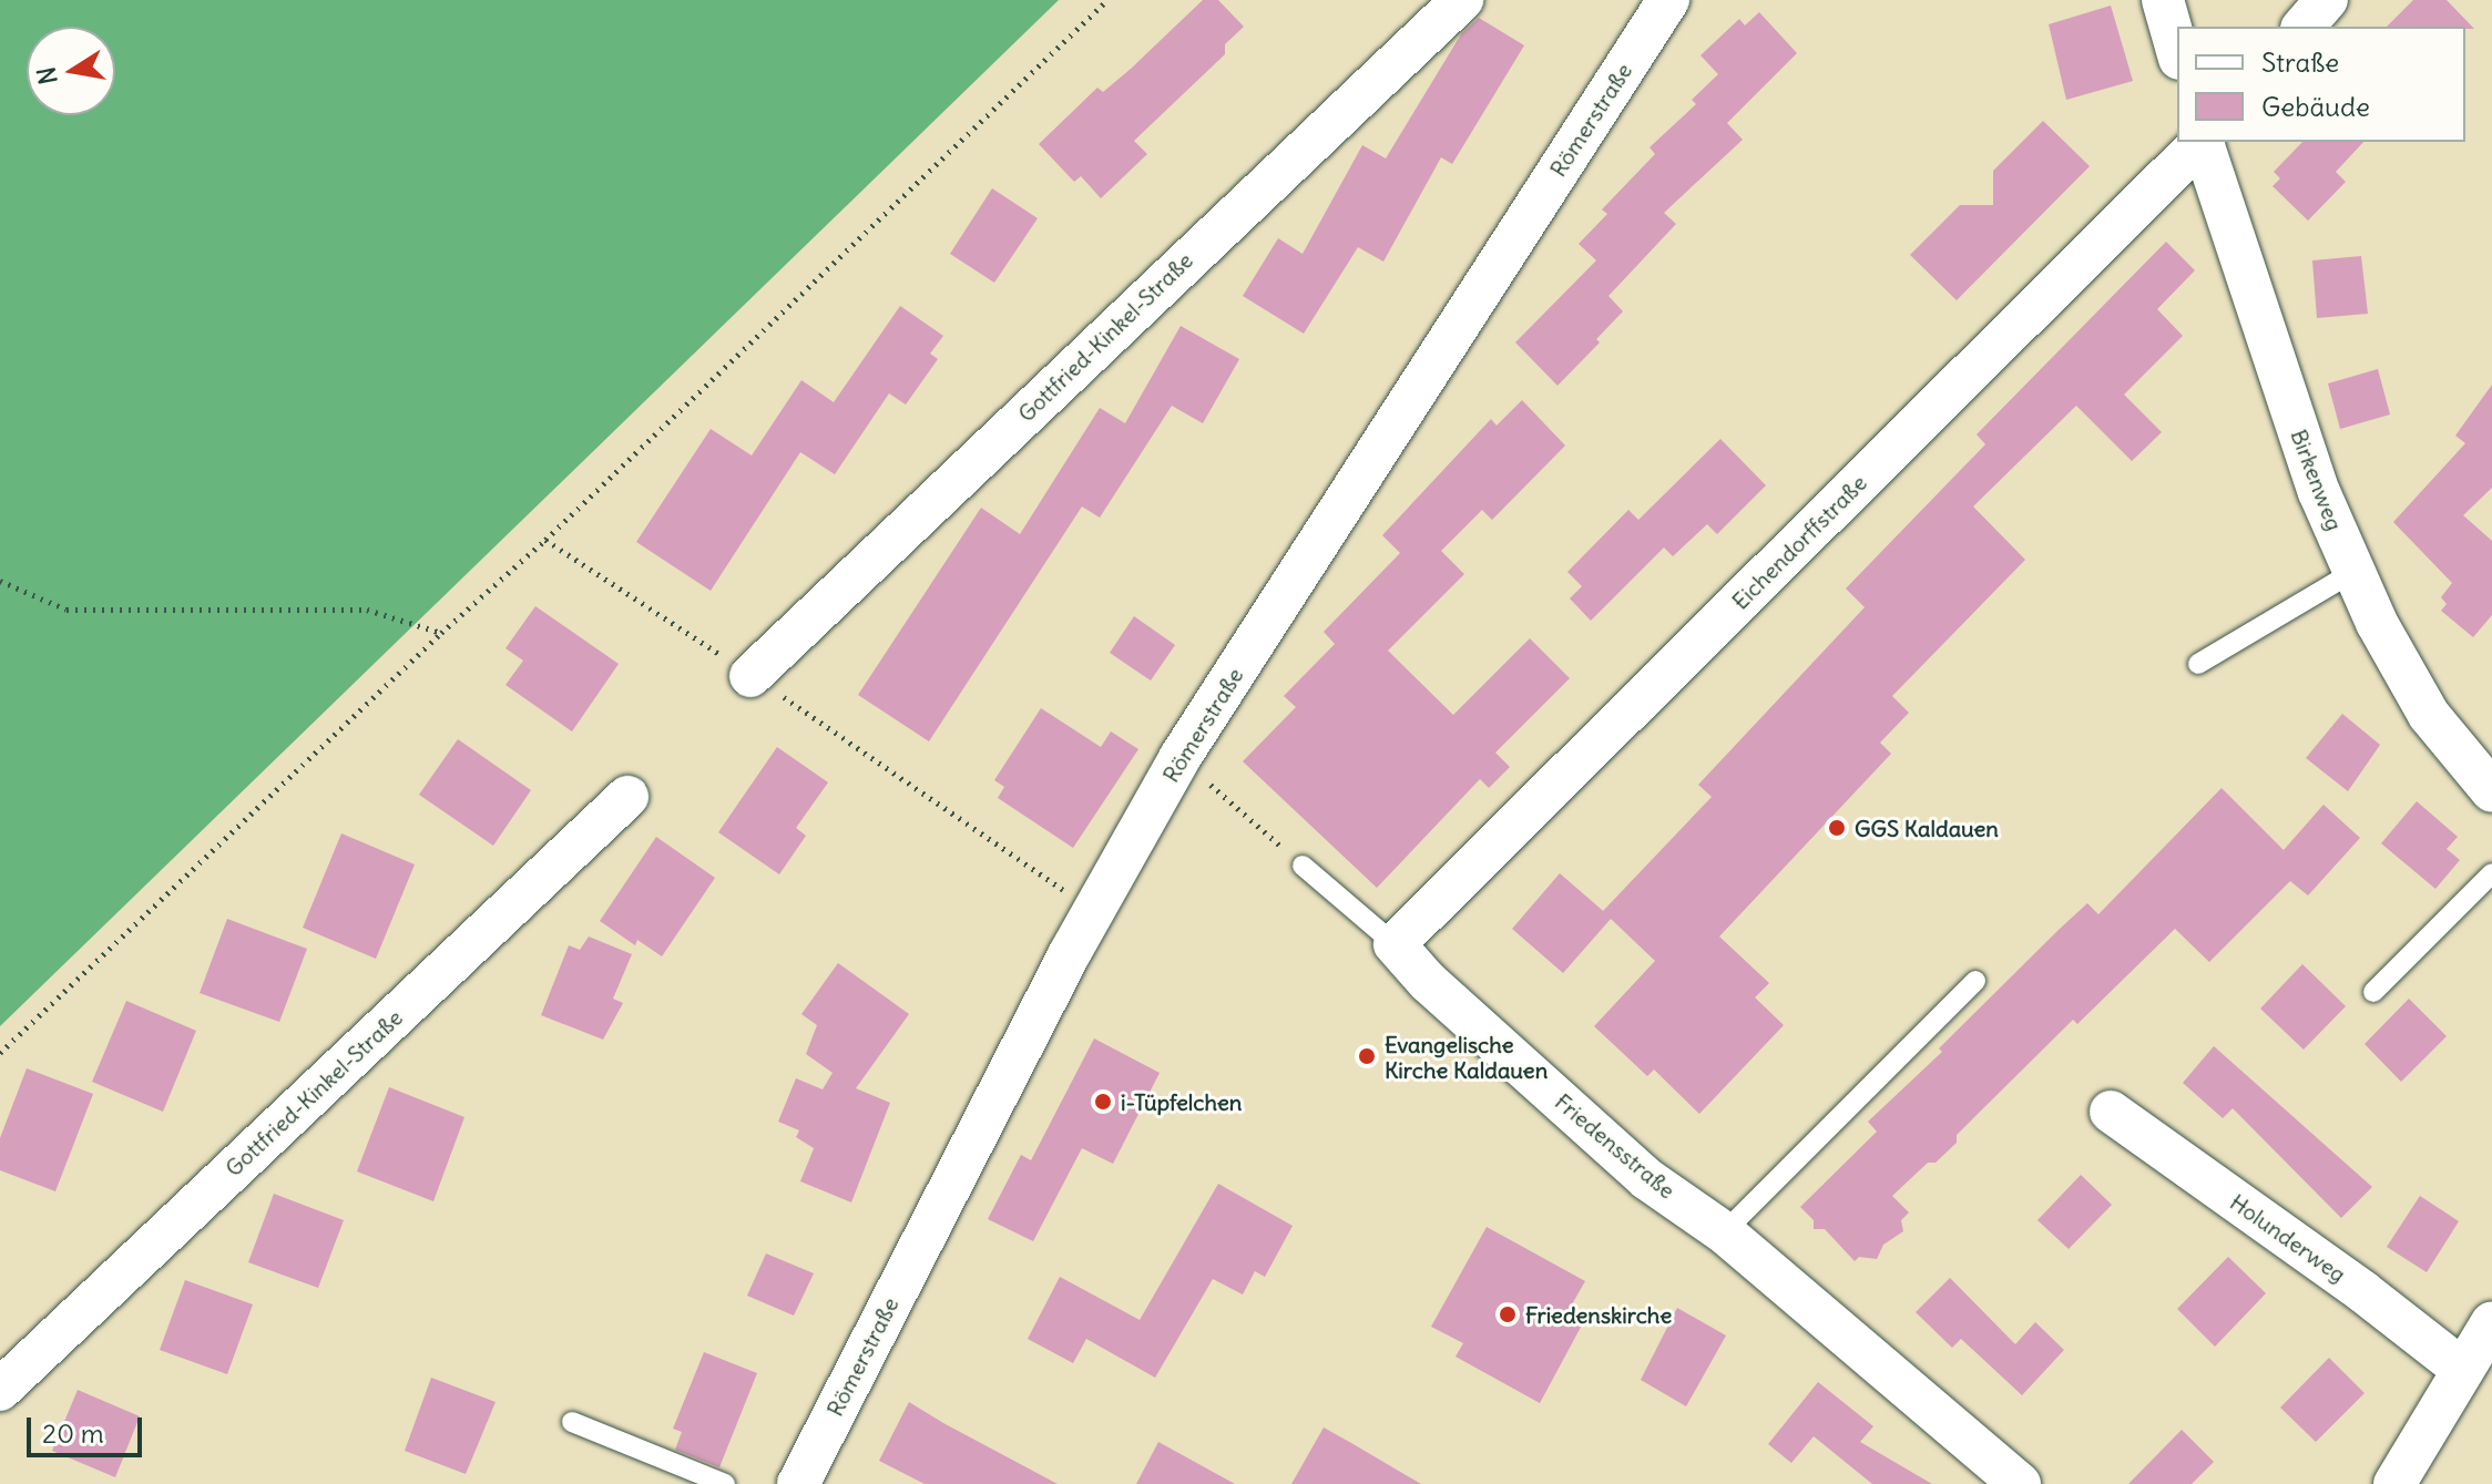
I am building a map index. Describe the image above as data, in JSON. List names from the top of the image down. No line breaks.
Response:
{"streets":{"street":["Römerstraße","Gottfried-Kinkel-Straße","Birkenweg","Eichendorffstraße","Friedensstraße","Holunderweg"]},"crossings":[["Eichendorffstraße","Friedensstraße"]],"places":["GGS Kaldauen","Evangelische Kirche Kaldauen","i-Tüpfelchen","Friedenskirche"],"legend":["Straße","Gebäude"],"scale_bar":"20 m","north":"left"}
